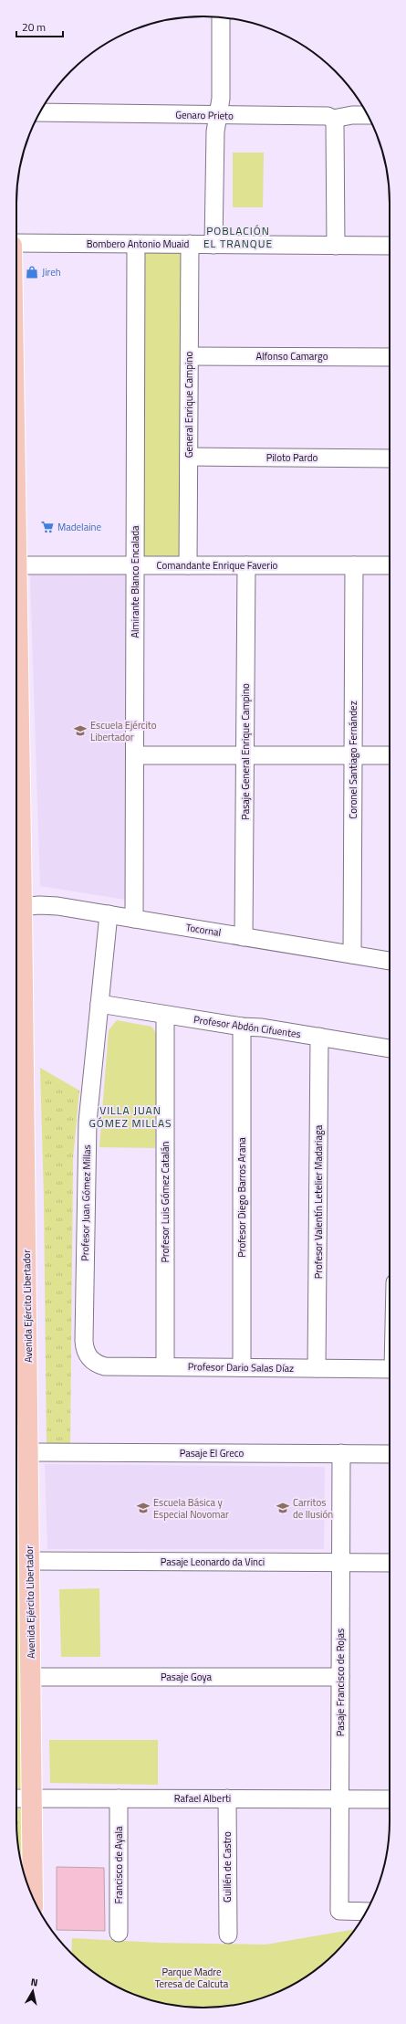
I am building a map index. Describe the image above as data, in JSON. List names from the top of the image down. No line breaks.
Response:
{"streets":{"main road":["Avenida Ejército Libertador"],"street":["Genaro Prieto","Bombero Antonio Muaid","Alfonso Camargo","General Enrique Campino","Piloto Pardo","Comandante Enrique Faverio","Almirante Blanco Encalada","Pasaje General Enrique Campino","Coronel Santiago Fernández","Tocornal","Profesor Abdón Cifuentes","Profesor Diego Barros Arana","Profesor Luis Gómez Catalán","Profesor Valentín Letelier Madariaga","Profesor Juan Gómez Millas","Profesor Dario Salas Díaz","Pasaje El Greco","Pasaje Leonardo da Vinci","Pasaje Goya","Pasaje Francisco de Rojas","Rafael Alberti","Francisco de Ayala","Guillén de Castro"]},"crossings":[["Bombero Antonio Muaid","General Enrique Campino"],["Bombero Antonio Muaid","Almirante Blanco Encalada"],["Alfonso Camargo","General Enrique Campino"],["General Enrique Campino","Piloto Pardo"],["General Enrique Campino","Comandante Enrique Faverio"],["Comandante Enrique Faverio","Almirante Blanco Encalada"],["Comandante Enrique Faverio","Pasaje General Enrique Campino"],["Comandante Enrique Faverio","Coronel Santiago Fernández"],["Comandante Enrique Faverio","Avenida Ejército Libertador"],["Almirante Blanco Encalada","Tocornal"],["Pasaje General Enrique Campino","Tocornal"],["Coronel Santiago Fernández","Tocornal"],["Tocornal","Profesor Juan Gómez Millas"],["Tocornal","Avenida Ejército Libertador"],["Profesor Abdón Cifuentes","Profesor Diego Barros Arana"],["Profesor Abdón Cifuentes","Profesor Luis Gómez Catalán"],["Profesor Abdón Cifuentes","Profesor Valentín Letelier Madariaga"],["Profesor Abdón Cifuentes","Profesor Juan Gómez Millas"],["Profesor Diego Barros Arana","Profesor Dario Salas Díaz"],["Profesor Luis Gómez Catalán","Profesor Dario Salas Díaz"],["Profesor Valentín Letelier Madariaga","Profesor Dario Salas Díaz"],["Profesor Juan Gómez Millas","Profesor Dario Salas Díaz"],["Avenida Ejército Libertador","Pasaje El Greco"],["Avenida Ejército Libertador","Pasaje Leonardo da Vinci"],["Avenida Ejército Libertador","Pasaje Goya"],["Avenida Ejército Libertador","Rafael Alberti"],["Pasaje El Greco","Pasaje Francisco de Rojas"],["Pasaje Leonardo da Vinci","Pasaje Francisco de Rojas"],["Pasaje Goya","Pasaje Francisco de Rojas"],["Pasaje Francisco de Rojas","Rafael Alberti"],["Rafael Alberti","Francisco de Ayala"],["Rafael Alberti","Guillén de Castro"]],"districts":["POBLACIÓN EL TRANQUE","VILLA JUAN GÓMEZ MILLAS"],"parks":["Parque Madre Teresa de Calcuta"],"places":{"shop":["Jireh"],"supermarket":["Madelaine"],"school or university":["Escuela Ejército Libertador","Escuela Básica y Especial Novomar","Carritos de Ilusión"]},"scale_bar":"20 m","north":"top"}
